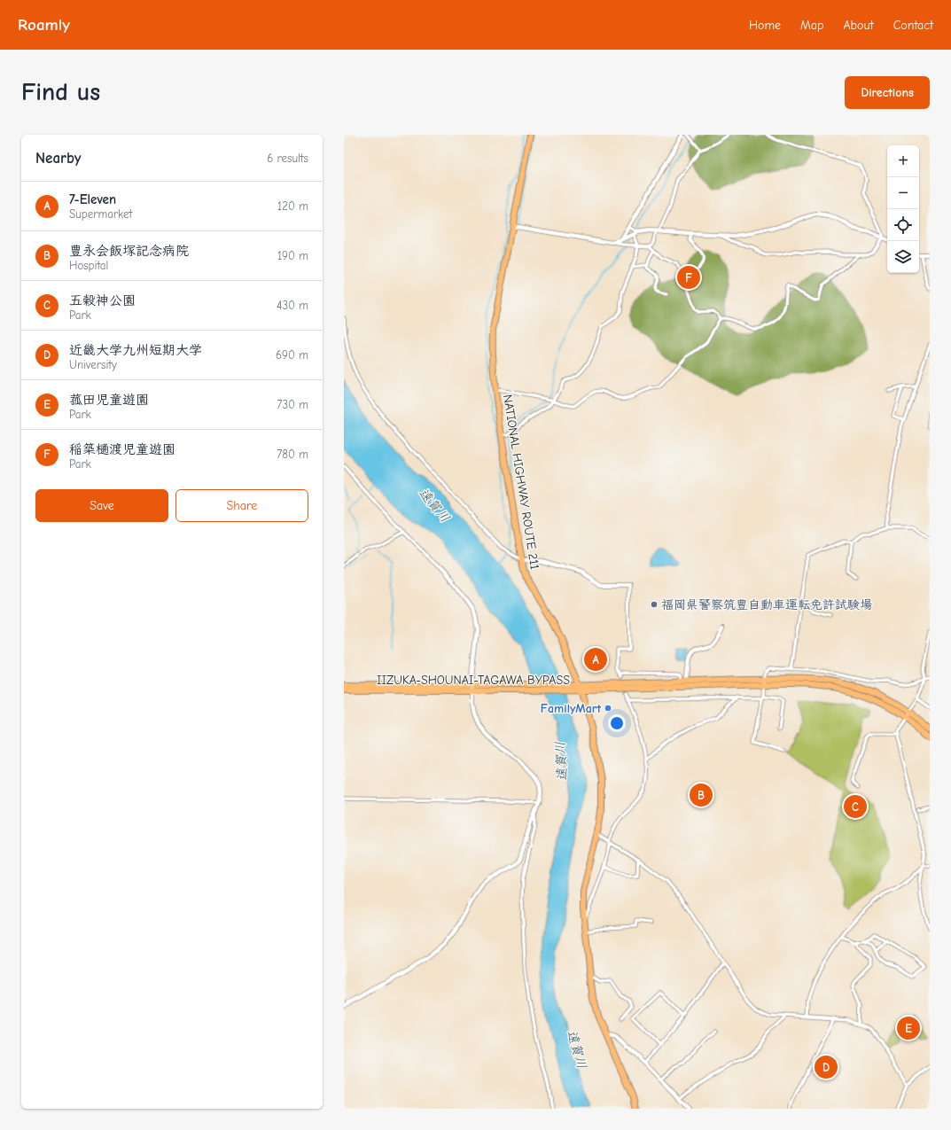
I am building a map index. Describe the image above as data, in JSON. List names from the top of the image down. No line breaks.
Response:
{"streets":{"highway":["NATIONAL HIGHWAY ROUTE 211","IIZUKA-SHOUNAI-TAGAWA BYPASS"]},"crossings":[["NATIONAL HIGHWAY ROUTE 211","IIZUKA-SHOUNAI-TAGAWA BYPASS"]],"water":["遠賀川"],"places":["福岡県警察筑豊自動車運転免許試験場","FamilyMart"],"page":{"header":"Roamly","nav":["Home","Map","About","Contact"],"buttons":["Directions",["Save","Share"]],"title":"Find us","heading":["Nearby","6 results"],"map_buttons":["+","−"],"list":[{"mark":"A","name":"7-Eleven","note":"Supermarket","value":"120 m"},{"mark":"B","name":"豊永会飯塚記念病院","note":"Hospital","value":"190 m"},{"mark":"C","name":"五穀神公園","note":"Park","value":"430 m"},{"mark":"D","name":"近畿大学九州短期大学","note":"University","value":"690 m"},{"mark":"E","name":"菰田児童遊園","note":"Park","value":"730 m"},{"mark":"F","name":"稲築樋渡児童遊園","note":"Park","value":"780 m"}],"pins":["F","A","B","C","E","D"]}}
